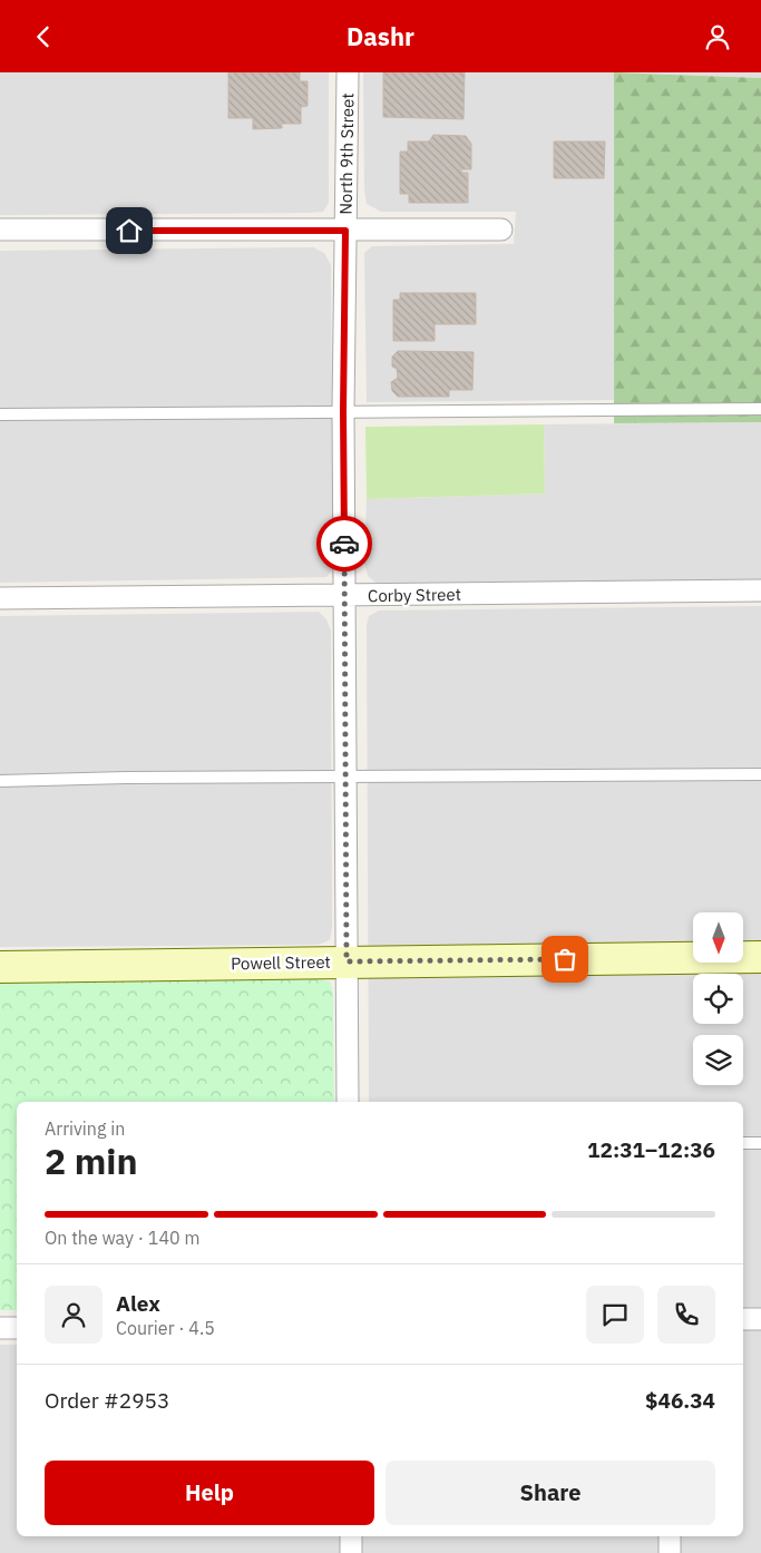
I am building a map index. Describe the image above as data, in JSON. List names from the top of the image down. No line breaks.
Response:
{"streets":{"street":["North 9th Street","Corby Street","Powell Street"]},"crossings":[["North 9th Street","Corby Street"],["North 9th Street","Powell Street"]],"north":"bottom","page":{"header":"Dashr","heading":["2 min","Arriving in","12:31–12:36"],"panel":["Alex","Courier · 4.5","Order #2953","$46.34"],"bar":"On the way · 140 m","buttons":["Help","Share"]}}
